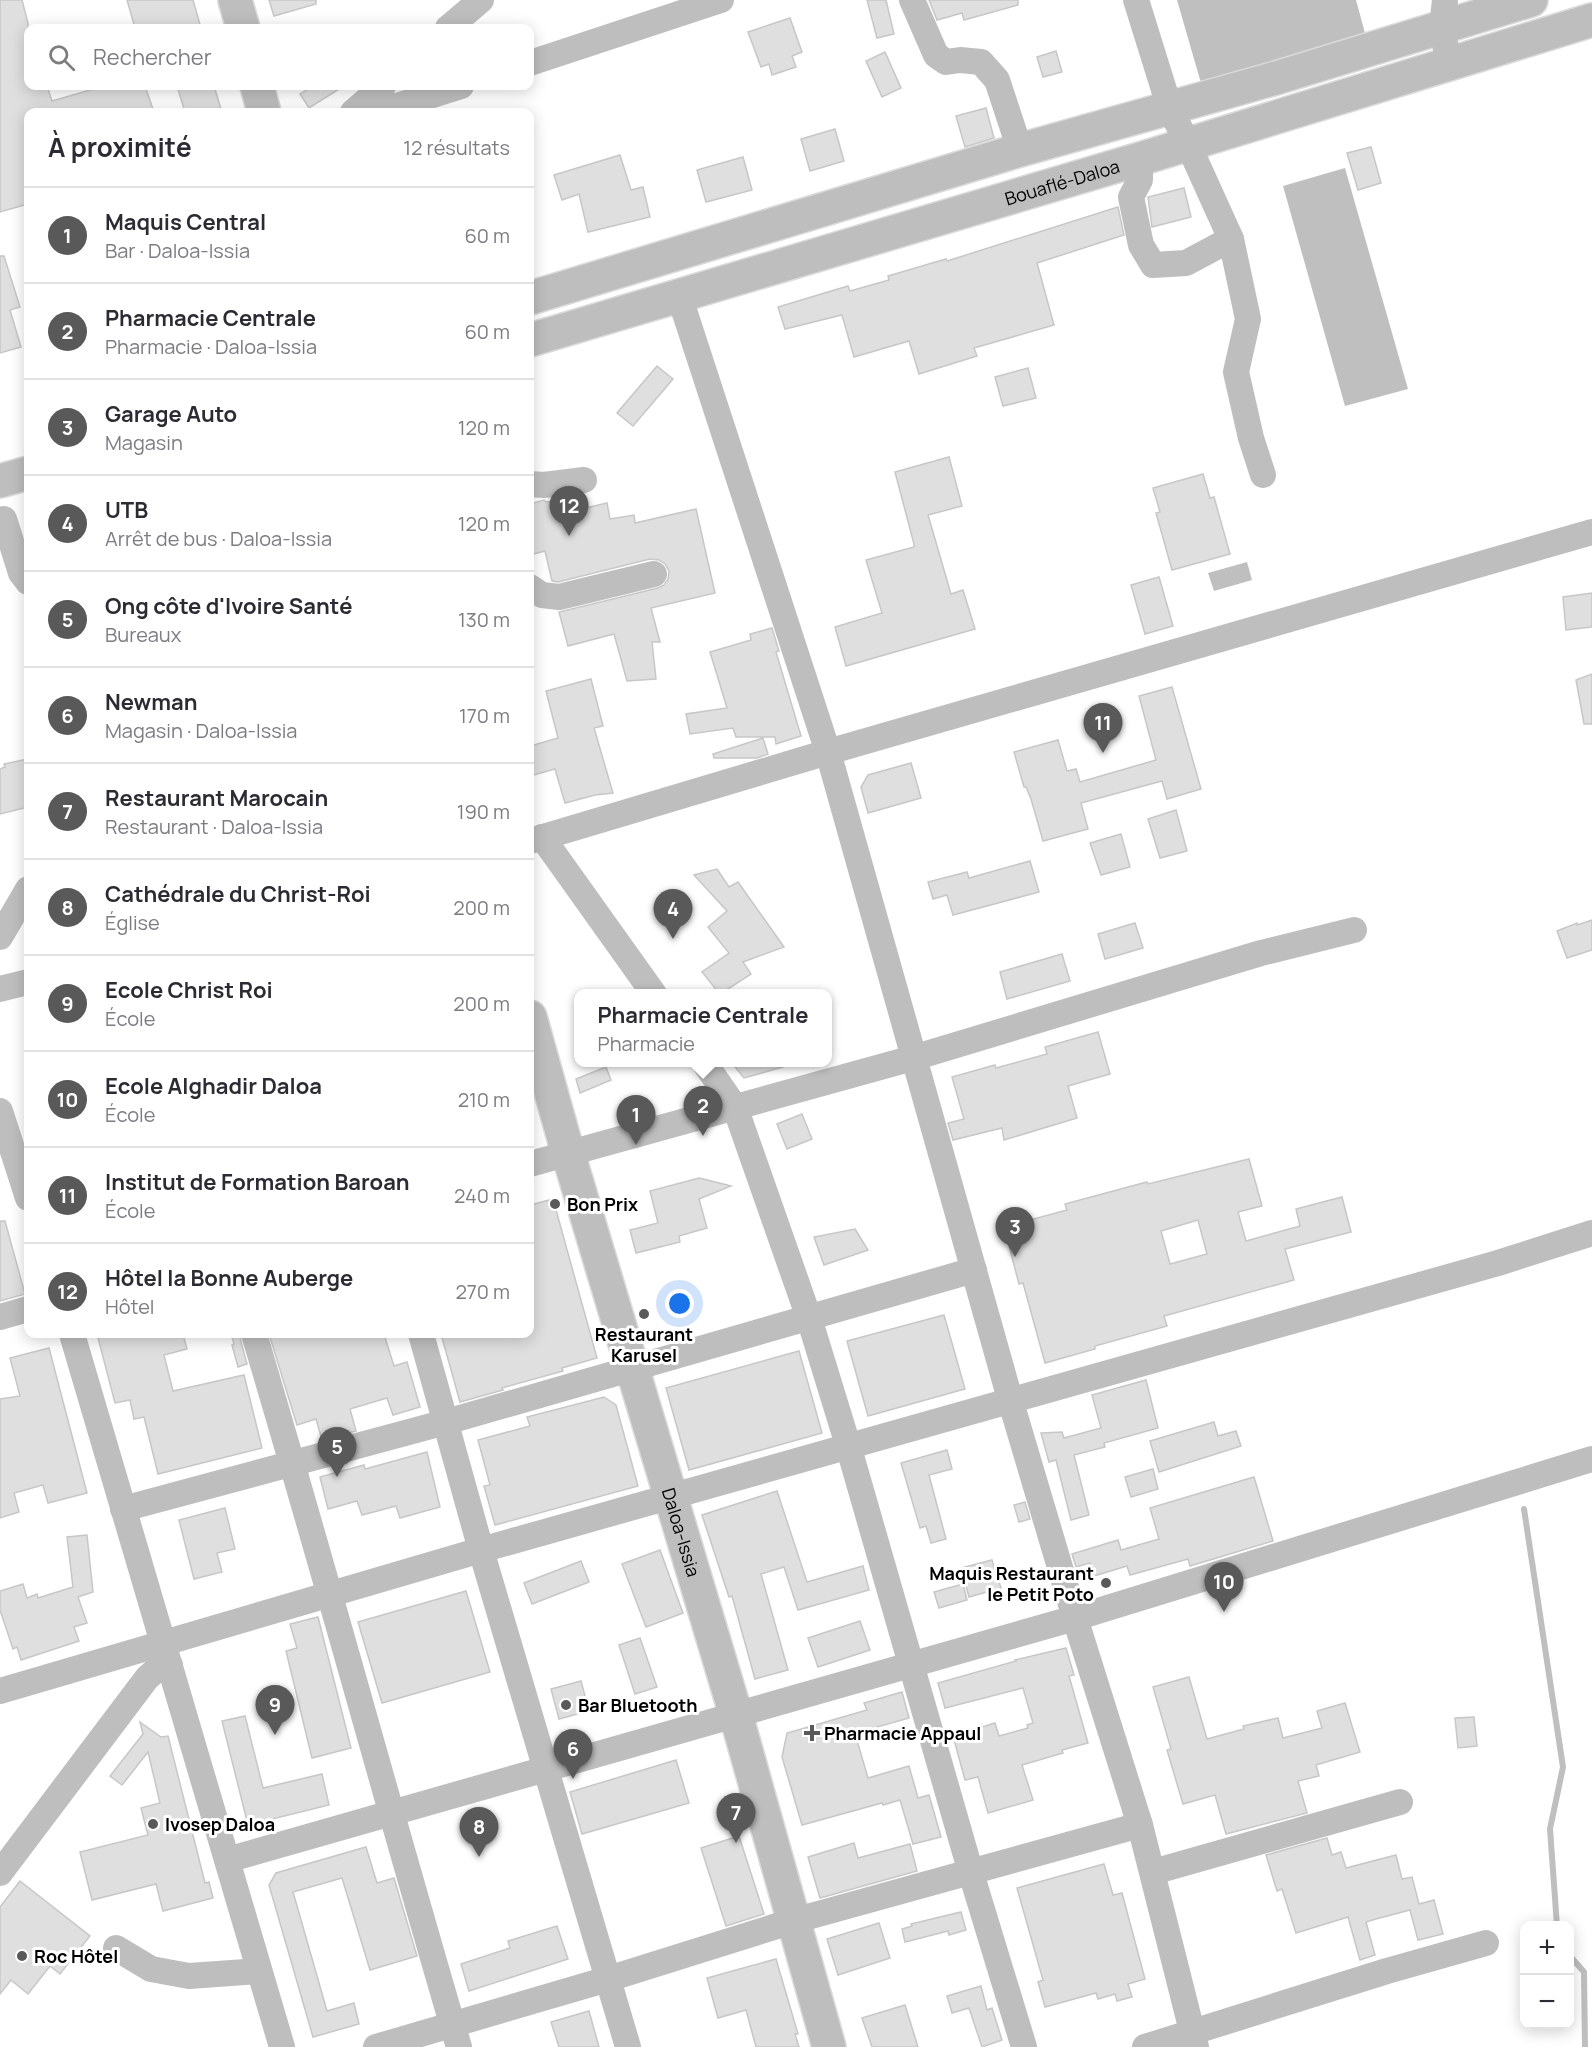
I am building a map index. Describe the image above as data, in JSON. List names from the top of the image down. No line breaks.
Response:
{"streets":{"main road":["Bouaflé-Daloa","Daloa-Issia"]},"places":{"other":["Bon Prix","Restaurant Karusel","Maquis Restaurant le Petit Poto","Bar Bluetooth","Ivosep Daloa","Roc Hôtel"],"health":["Pharmacie Appaul"]},"page":{"search":"Rechercher","heading":["À proximité","12 résultats"],"list":[{"mark":"1","name":"Maquis Central","note":"Bar · Daloa-Issia","value":"60 m"},{"mark":"2","name":"Pharmacie Centrale","note":"Pharmacie · Daloa-Issia","value":"60 m"},{"mark":"3","name":"Garage Auto","note":"Magasin","value":"120 m"},{"mark":"4","name":"UTB","note":"Arrêt de bus · Daloa-Issia","value":"120 m"},{"mark":"5","name":"Ong côte d'Ivoire Santé","note":"Bureaux","value":"130 m"},{"mark":"6","name":"Newman","note":"Magasin · Daloa-Issia","value":"170 m"},{"mark":"7","name":"Restaurant Marocain","note":"Restaurant · Daloa-Issia","value":"190 m"},{"mark":"8","name":"Cathédrale du Christ-Roi","note":"Église","value":"200 m"},{"mark":"9","name":"Ecole Christ Roi","note":"École","value":"200 m"},{"mark":"10","name":"Ecole Alghadir Daloa","note":"École","value":"210 m"},{"mark":"11","name":"Institut de Formation Baroan","note":"École","value":"240 m"},{"mark":"12","name":"Hôtel la Bonne Auberge","note":"Hôtel","value":"270 m"}],"pins":["12","11","4","2","1","3","5","10","9","6","7","8"],"popup":["Pharmacie Centrale","Pharmacie"],"map_buttons":["+","−"]}}
